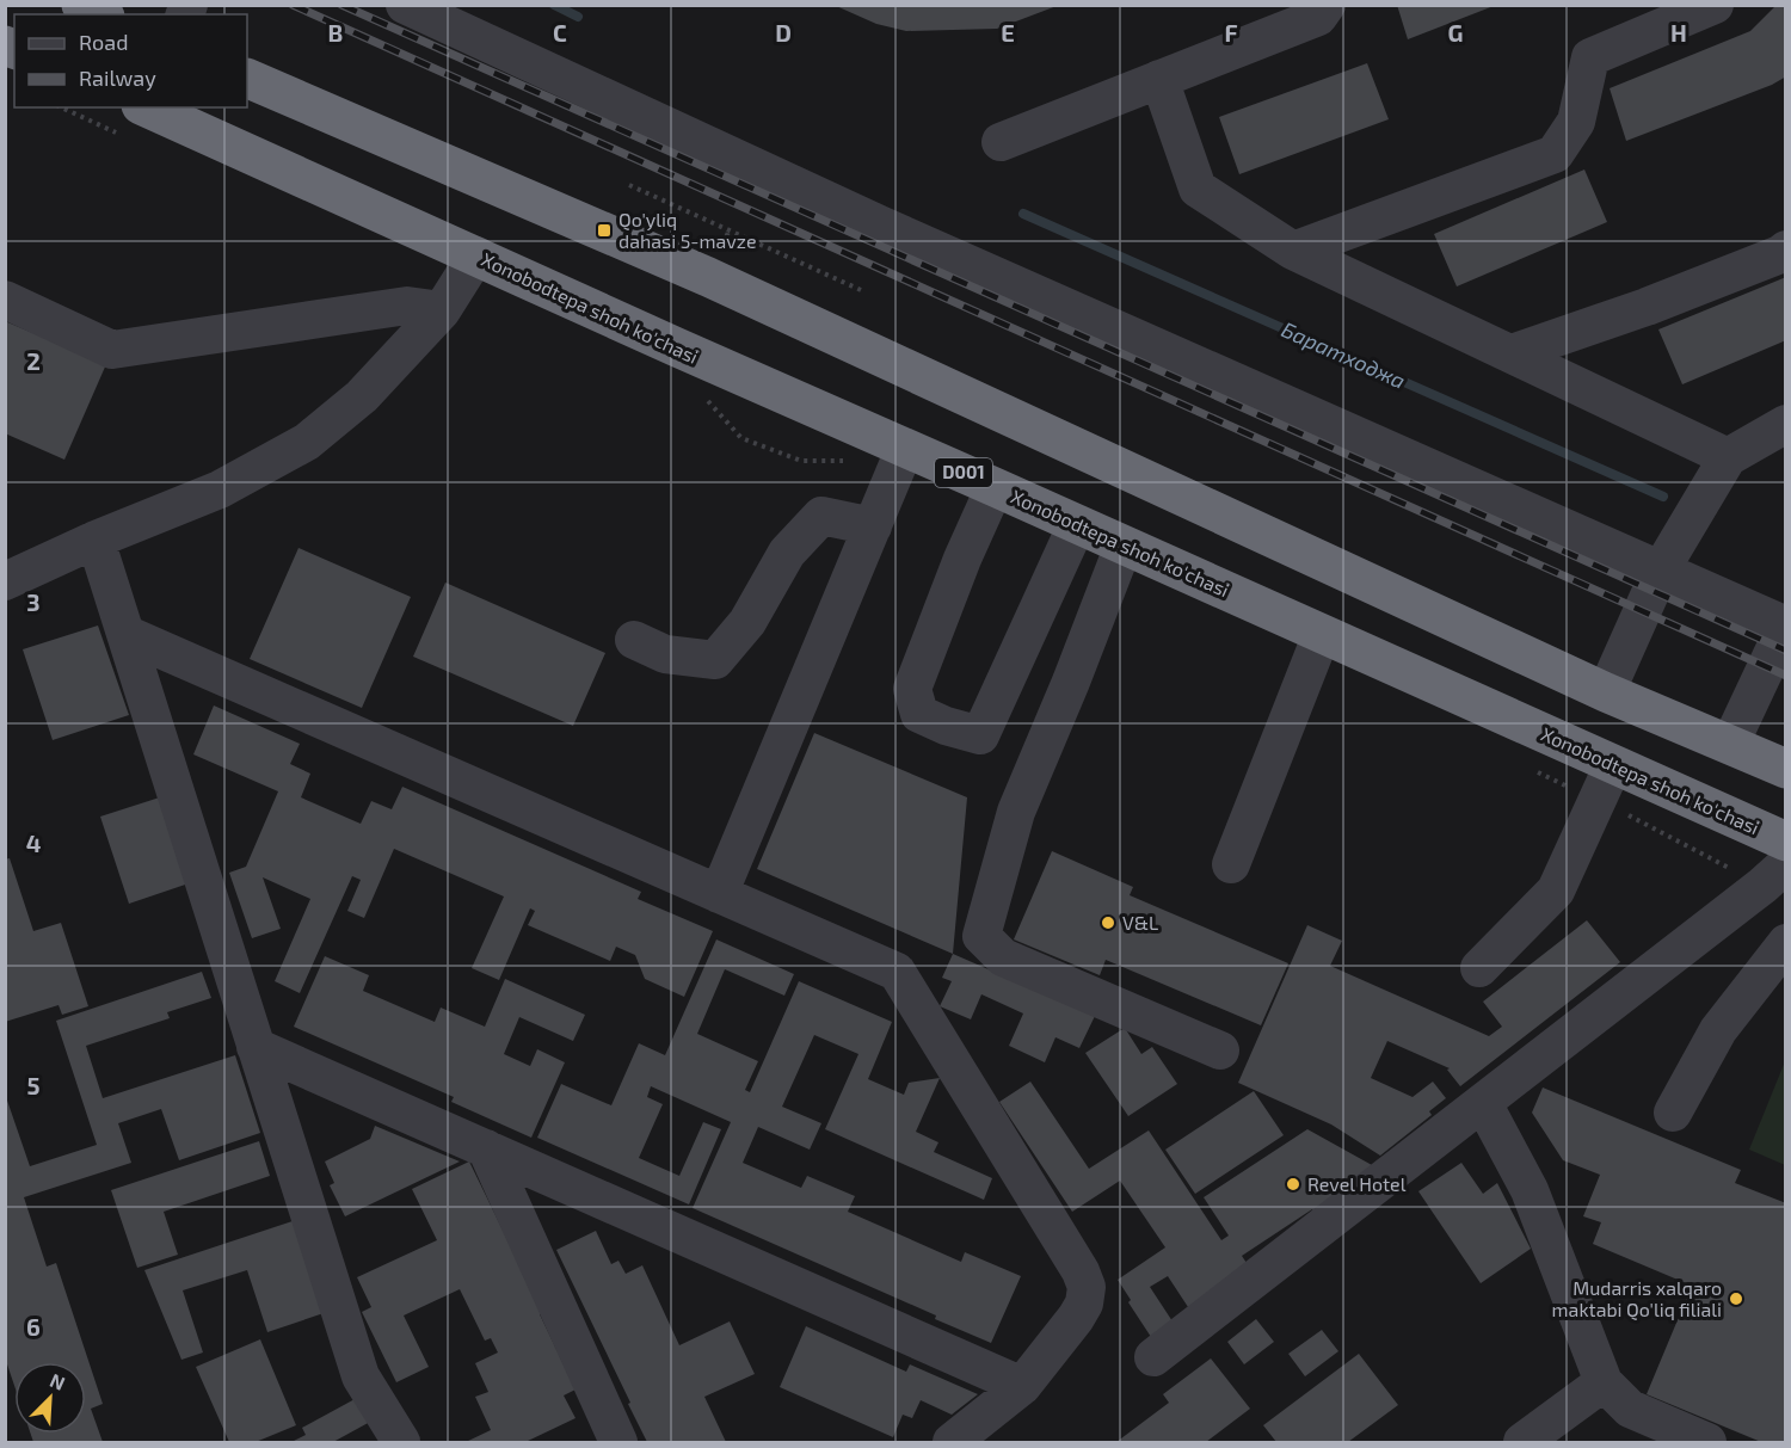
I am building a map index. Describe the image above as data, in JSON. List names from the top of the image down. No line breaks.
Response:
{"streets":{"highway":["Xonobodtepa shoh ko'chasi","D001"]},"water":["Баратходжа"],"places":{"transit":["Qo'yliq dahasi 5-mavze"],"other":["V&L","Revel Hotel","Mudarris xalqaro maktabi Qo'liq filiali"]},"legend":["Road","Railway"],"north":"top right","grid":{"columns":["B","C","D","E","F","G","H"],"rows":["2","3","4","5","6"]}}
